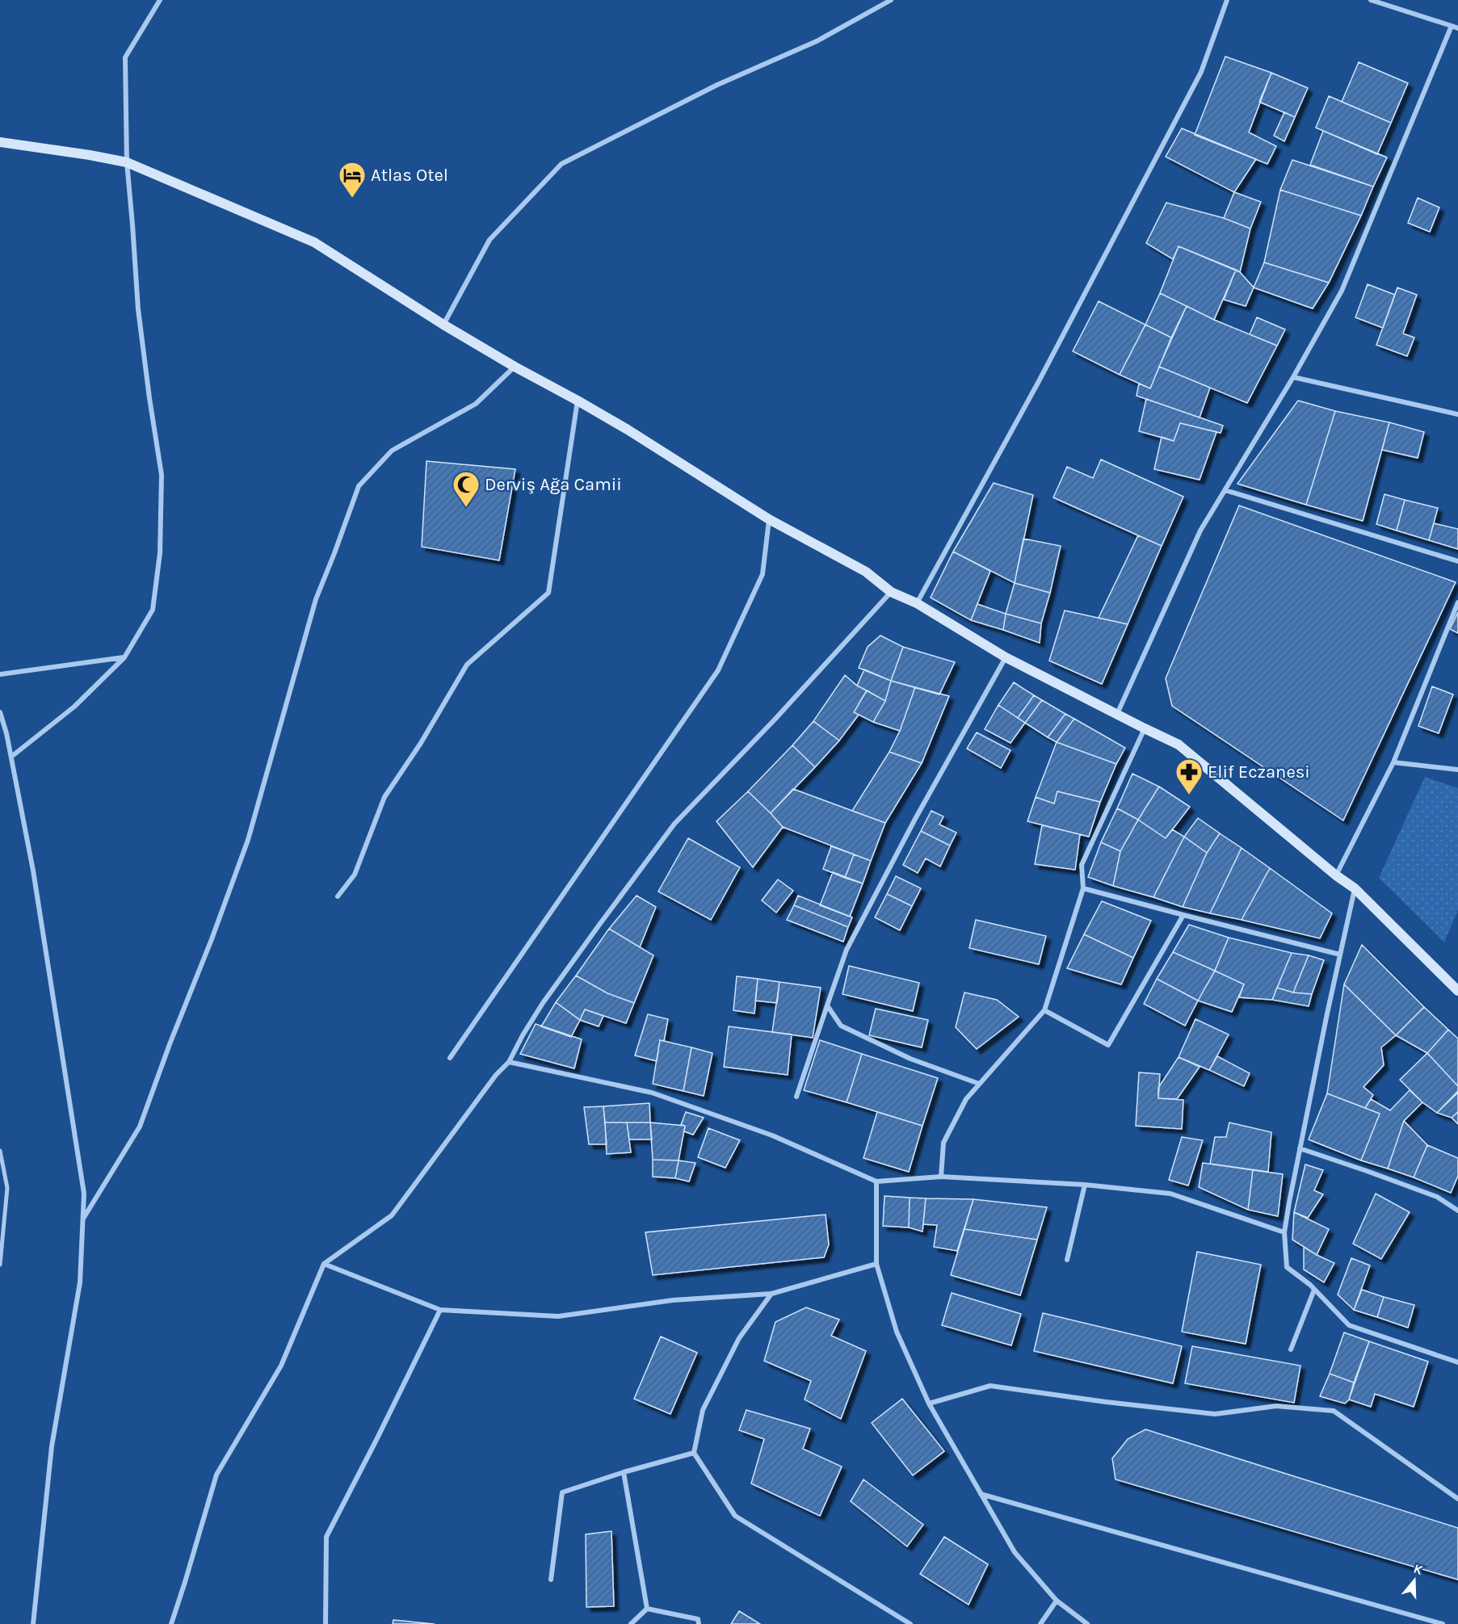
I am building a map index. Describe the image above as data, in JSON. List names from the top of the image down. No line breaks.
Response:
{"places":{"hotel":["Atlas Otel"],"mosque":["Derviş Ağa Camii"],"pharmacy":["Elif Eczanesi"]},"north":"top"}
